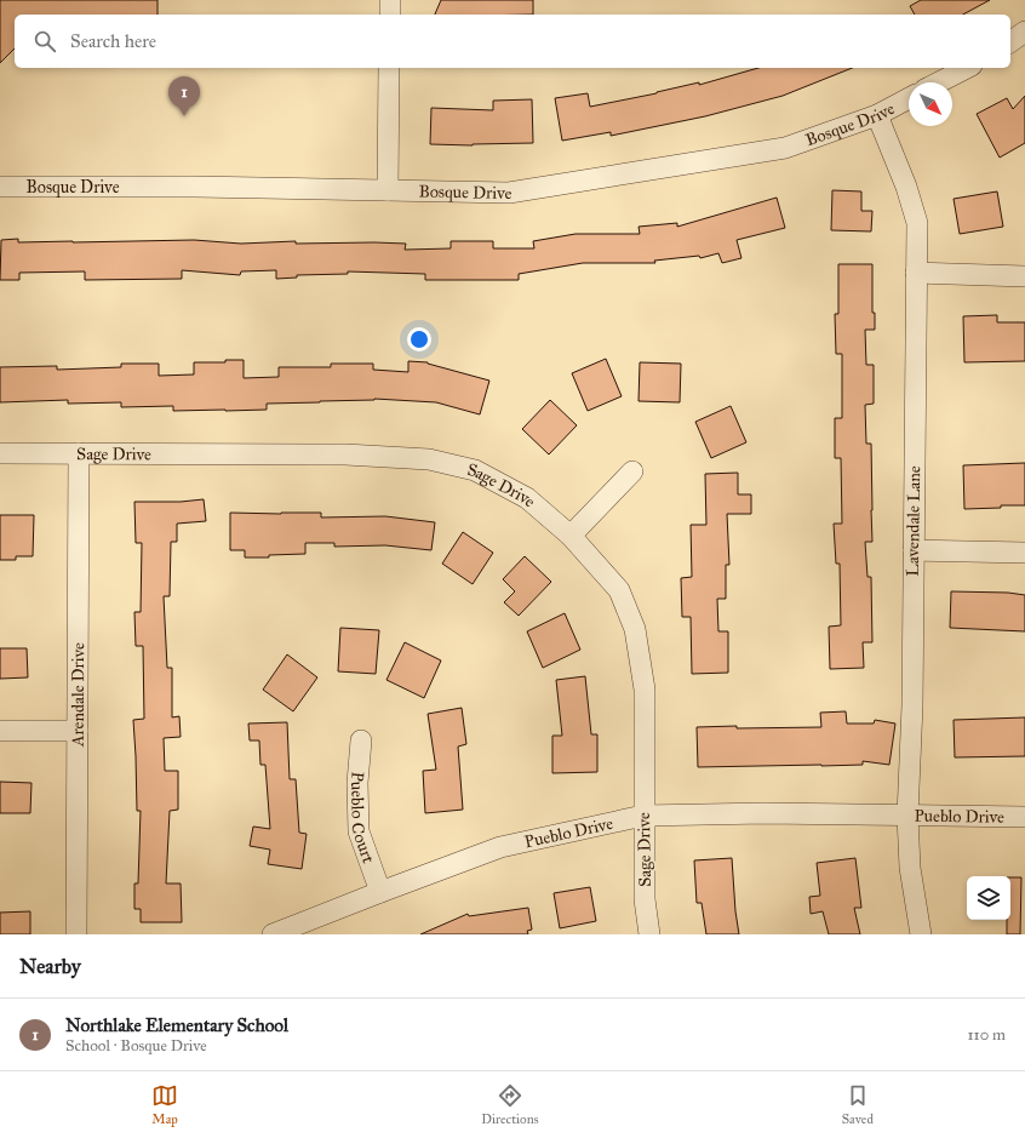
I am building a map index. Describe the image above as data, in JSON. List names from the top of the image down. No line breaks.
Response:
{"streets":{"street":["Bosque Drive","Sage Drive","Lavendale Lane","Arendale Drive","Pueblo Court","Pueblo Drive"]},"crossings":[["Bosque Drive","Lavendale Lane"],["Sage Drive","Arendale Drive"],["Sage Drive","Pueblo Drive"],["Lavendale Lane","Pueblo Drive"],["Pueblo Court","Pueblo Drive"]],"north":"bottom right","page":{"search":"Search here","pins":"1","heading":"Nearby","list":[{"mark":"1","name":"Northlake Elementary School","note":"School · Bosque Drive","value":"110 m"}],"nav":["Map","Directions","Saved"]}}
